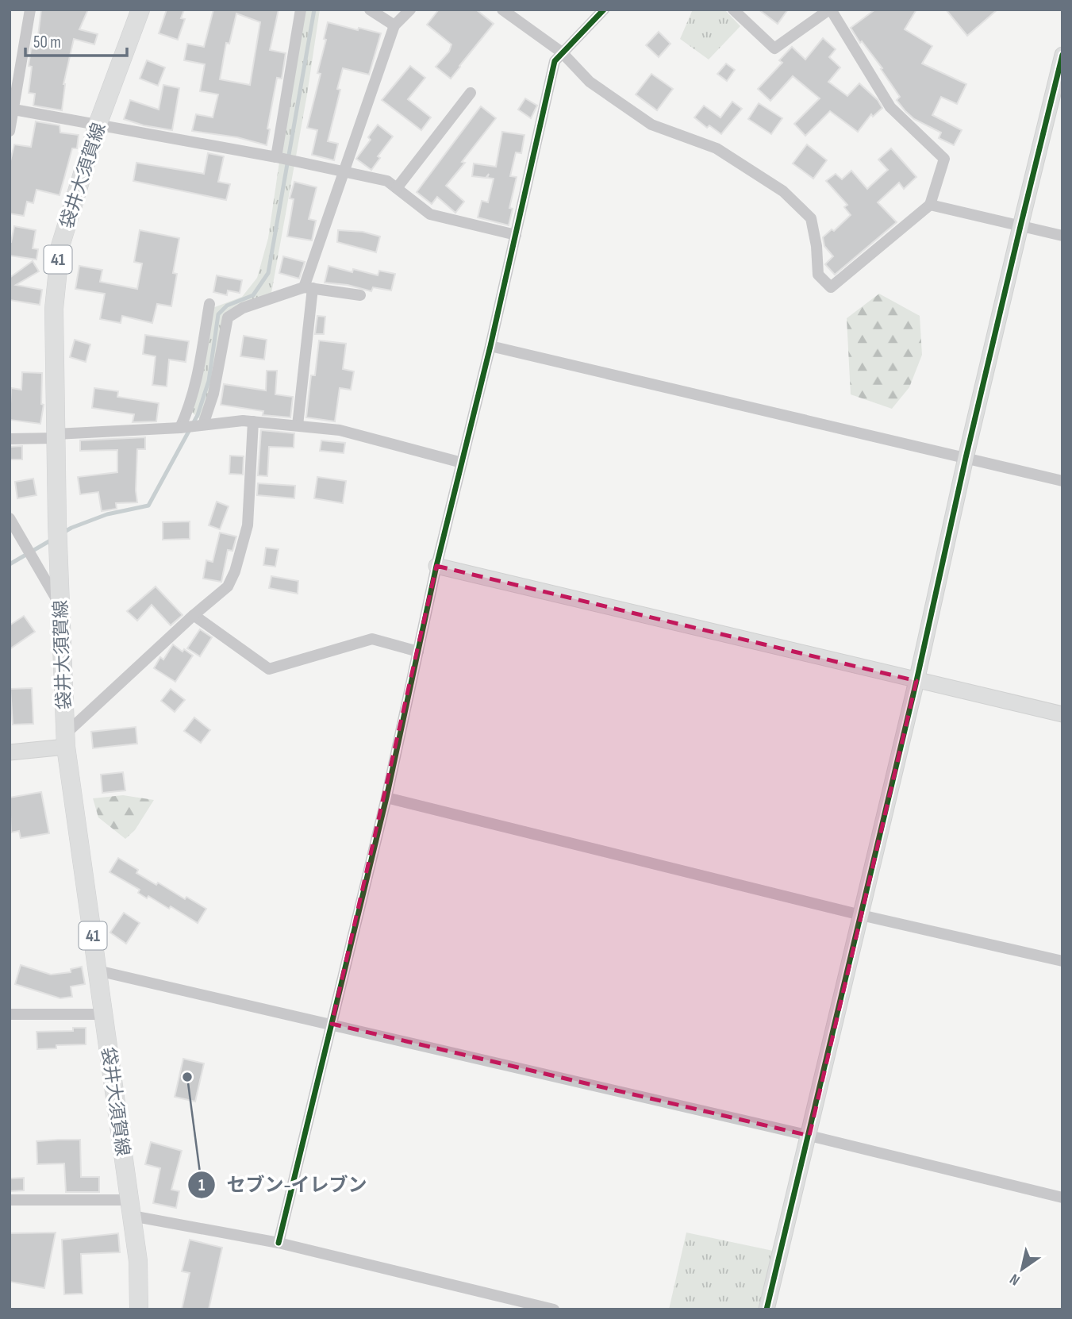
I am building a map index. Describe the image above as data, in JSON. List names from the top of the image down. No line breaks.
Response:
{"streets":{"main road":["袋井大須賀線","41"]},"places":["セブン-イレブン"],"scale_bar":"50 m","north":"bottom left"}
